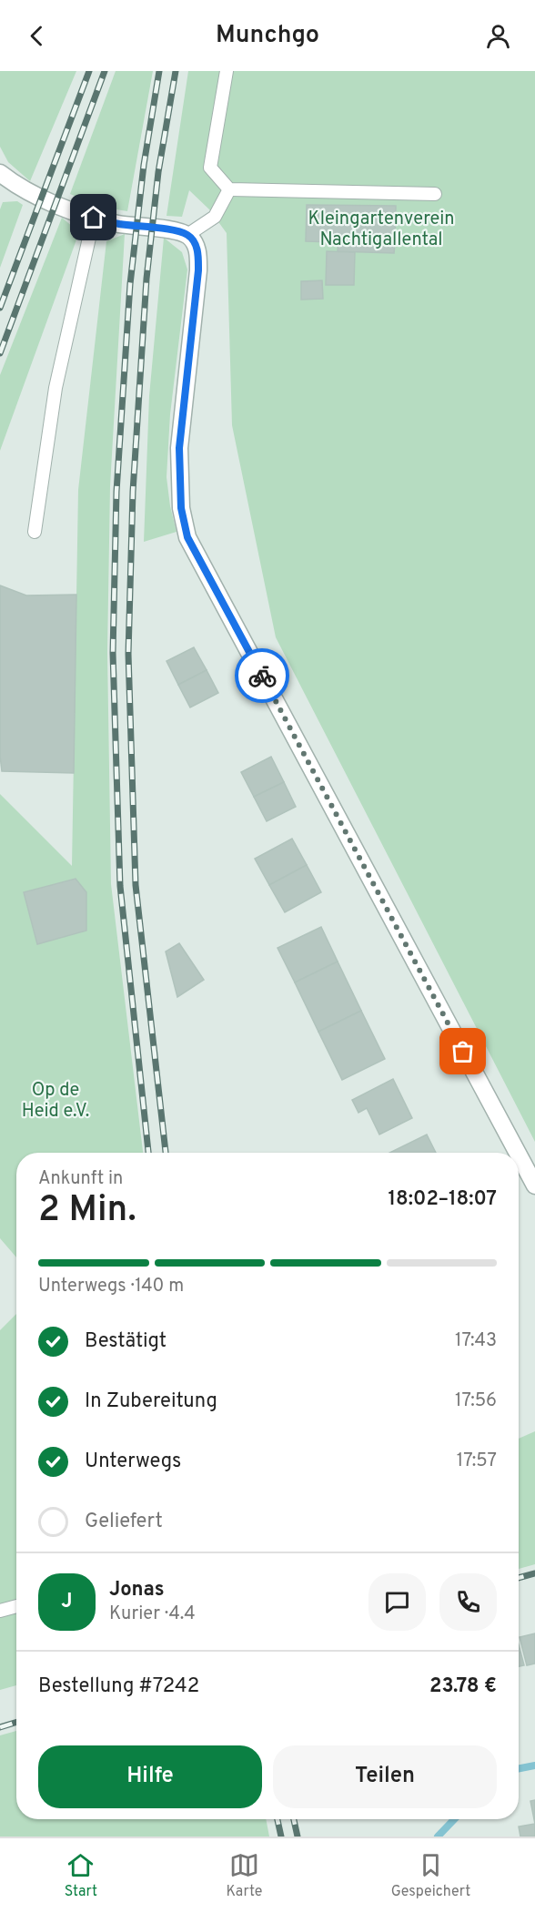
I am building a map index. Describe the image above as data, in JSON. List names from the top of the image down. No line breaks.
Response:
{"parks":["Kleingartenverein Nachtigallental","Op de Heid e.V."],"page":{"header":"Munchgo","heading":["2 Min.","Ankunft in","18:02–18:07"],"panel":["Jonas","Kurier · 4.4","Bestellung #7242","23.78 €"],"bar":"Unterwegs · 140 m","list":[["Bestätigt","17:43"],["In Zubereitung","17:56"],["Unterwegs","17:57"],"Geliefert"],"round":"J","buttons":["Hilfe","Teilen"],"tabs":["Start","Karte","Gespeichert"]}}
